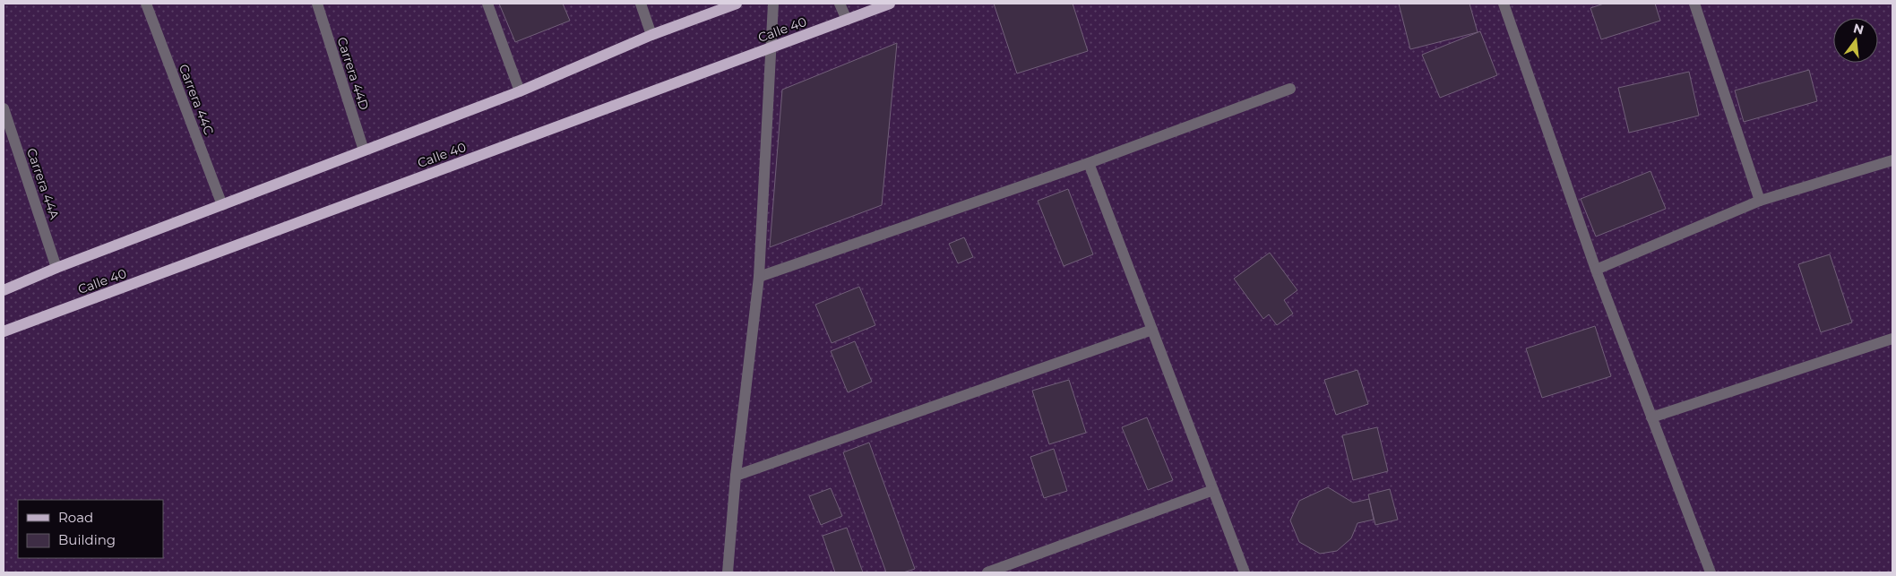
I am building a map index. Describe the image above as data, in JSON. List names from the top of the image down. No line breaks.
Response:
{"streets":{"main road":["Calle 40"],"street":["Carrera 44D","Carrera 44C","Carrera 44A"]},"legend":["Road","Building"],"north":"top"}
